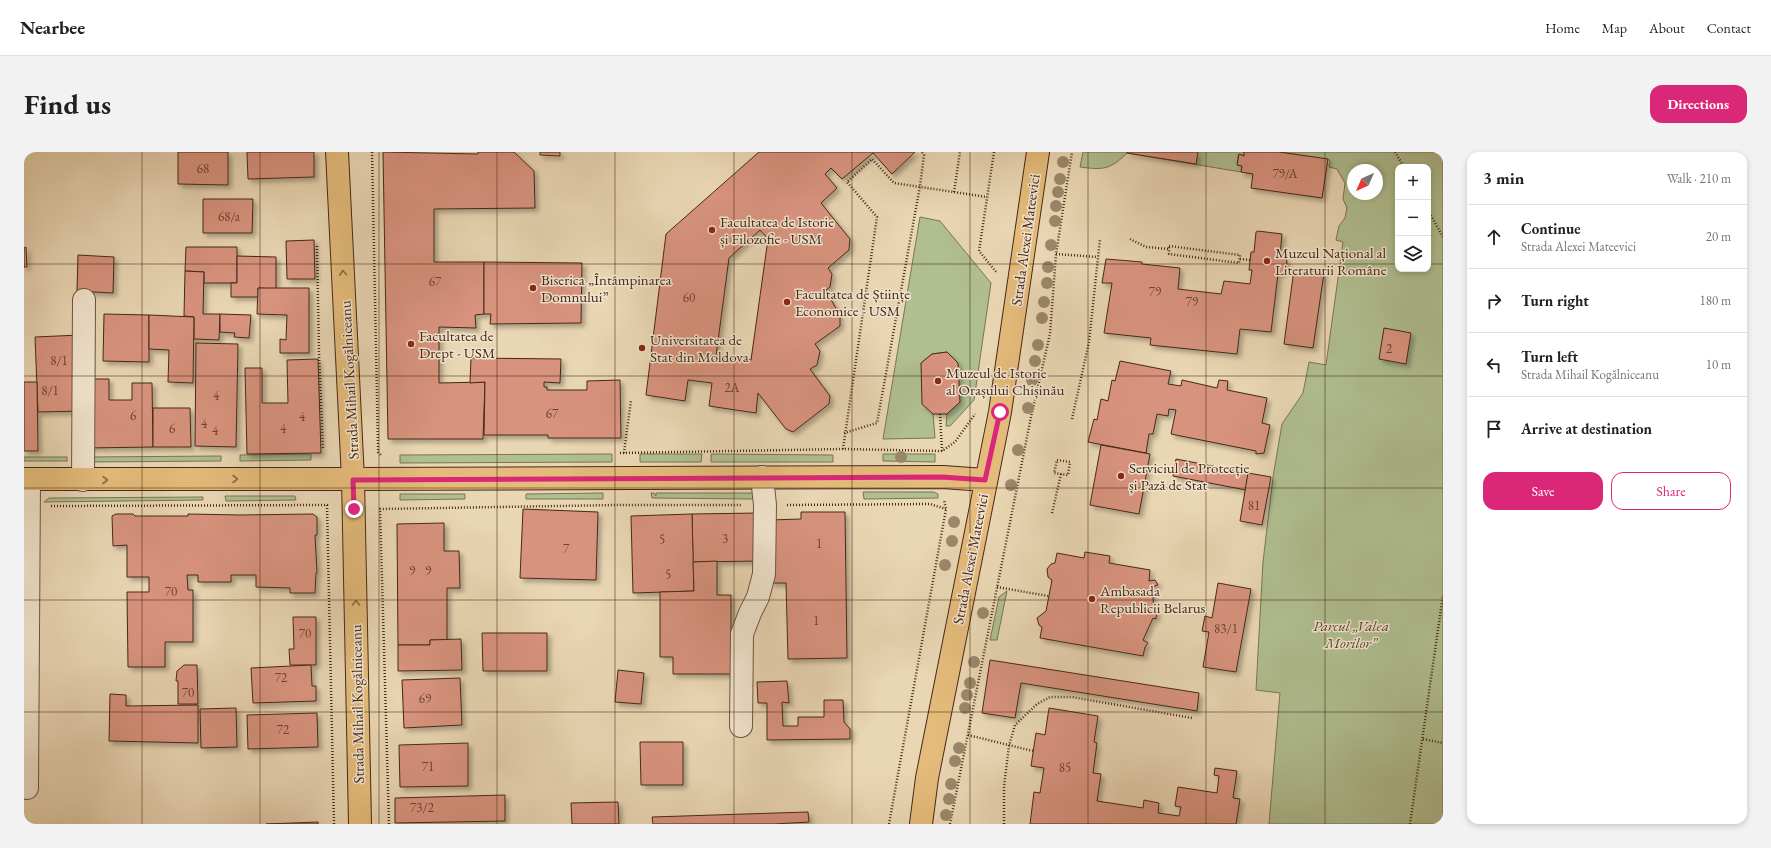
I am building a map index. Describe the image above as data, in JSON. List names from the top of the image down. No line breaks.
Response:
{"streets":{"main road":["Strada Alexei Mateevici","Strada Mihail Kogălniceanu"]},"one_way":["Strada Mihail Kogălniceanu"],"parks":["Parcul „Valea Morilor”"],"places":["Facultatea de Istorie și Filozofie - USM","Muzeul Național al Literaturii Române","Biserica „Întâmpinarea Domnului”","Facultatea de Științe Economice - USM","Facultatea de Drept - USM","Universitatea de Stat din Moldova","Muzeul de Istorie al Orașului Chișinău","Serviciul de Protecție și Pază de Stat","Ambasada Republicii Belarus"],"house_numbers":["68","79/A","68/a","67","79","60","79","2","8/1","2A","8/1","4","67","6","4","4","6","4","4","81","3","5","1","7","9","9","5","70","1","83/1","70","72","70","69","72","71","85","73/2"],"north":"bottom left","page":{"header":"Nearbee","nav":["Home","Map","About","Contact"],"buttons":["Directions",["Save","Share"]],"title":"Find us","heading":["3 min","Walk · 210 m"],"map_buttons":["+","−"],"list":[["Continue","Strada Alexei Mateevici","20 m"],["Turn right","180 m"],["Turn left","Strada Mihail Kogălniceanu","10 m"],"Arrive at destination"]}}
